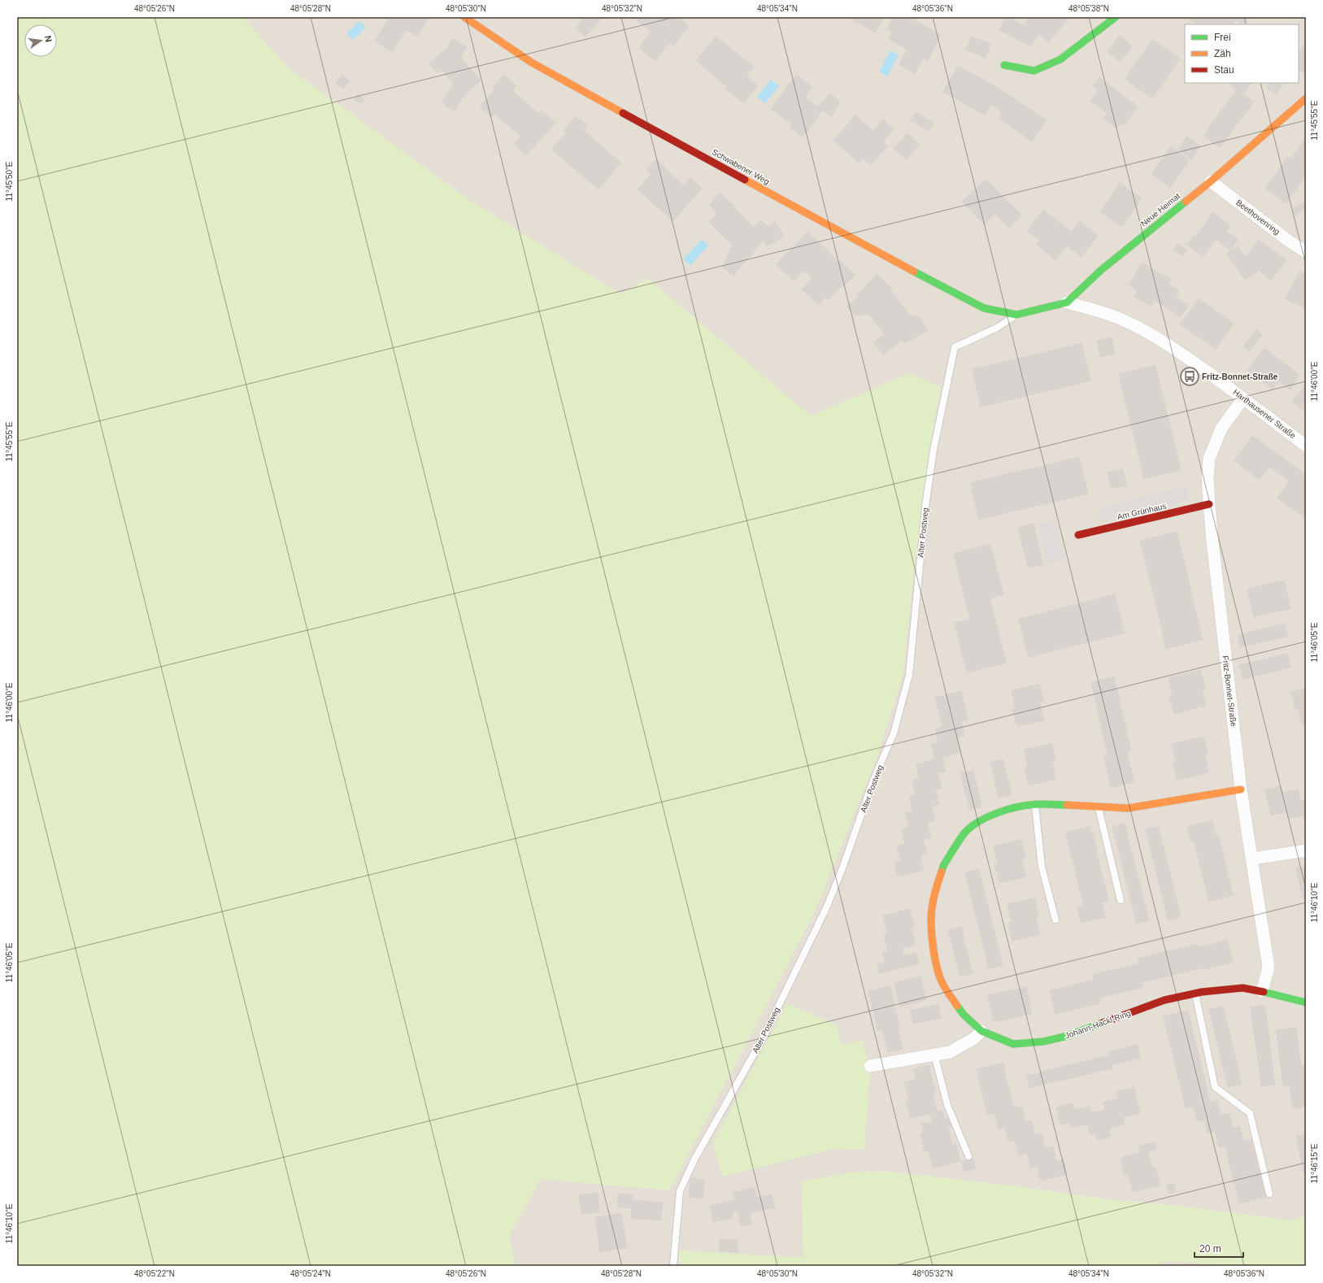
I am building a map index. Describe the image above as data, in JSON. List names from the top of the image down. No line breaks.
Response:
{"streets":{"street":["Schwabener Weg","Neue Heimat","Beethovenring","Harthausener Straße","Am Grünhaus","Fritz-Bonnet-Straße","Johann-Hackl-Ring"],"lane":["Alter Postweg"]},"crossings":[["Schwabener Weg","Neue Heimat"],["Schwabener Weg","Alter Postweg"],["Neue Heimat","Beethovenring"],["Neue Heimat","Harthausener Straße"],["Neue Heimat","Alter Postweg"],["Harthausener Straße","Fritz-Bonnet-Straße"],["Am Grünhaus","Fritz-Bonnet-Straße"],["Fritz-Bonnet-Straße","Johann-Hackl-Ring"]],"places":{"bus stop":["Fritz-Bonnet-Straße"]},"legend":["Frei","Zäh","Stau"],"scale_bar":"20 m","north":"right","coordinates":["48°05'26\"N","48°05'28\"N","48°05'30\"N","48°05'32\"N","48°05'34\"N","48°05'36\"N","48°05'38\"N","11°45'55\"E","11°45'50\"E","11°46'00\"E","11°46'05\"E","11°46'10\"E","11°46'15\"E","48°05'22\"N","48°05'24\"N"]}
